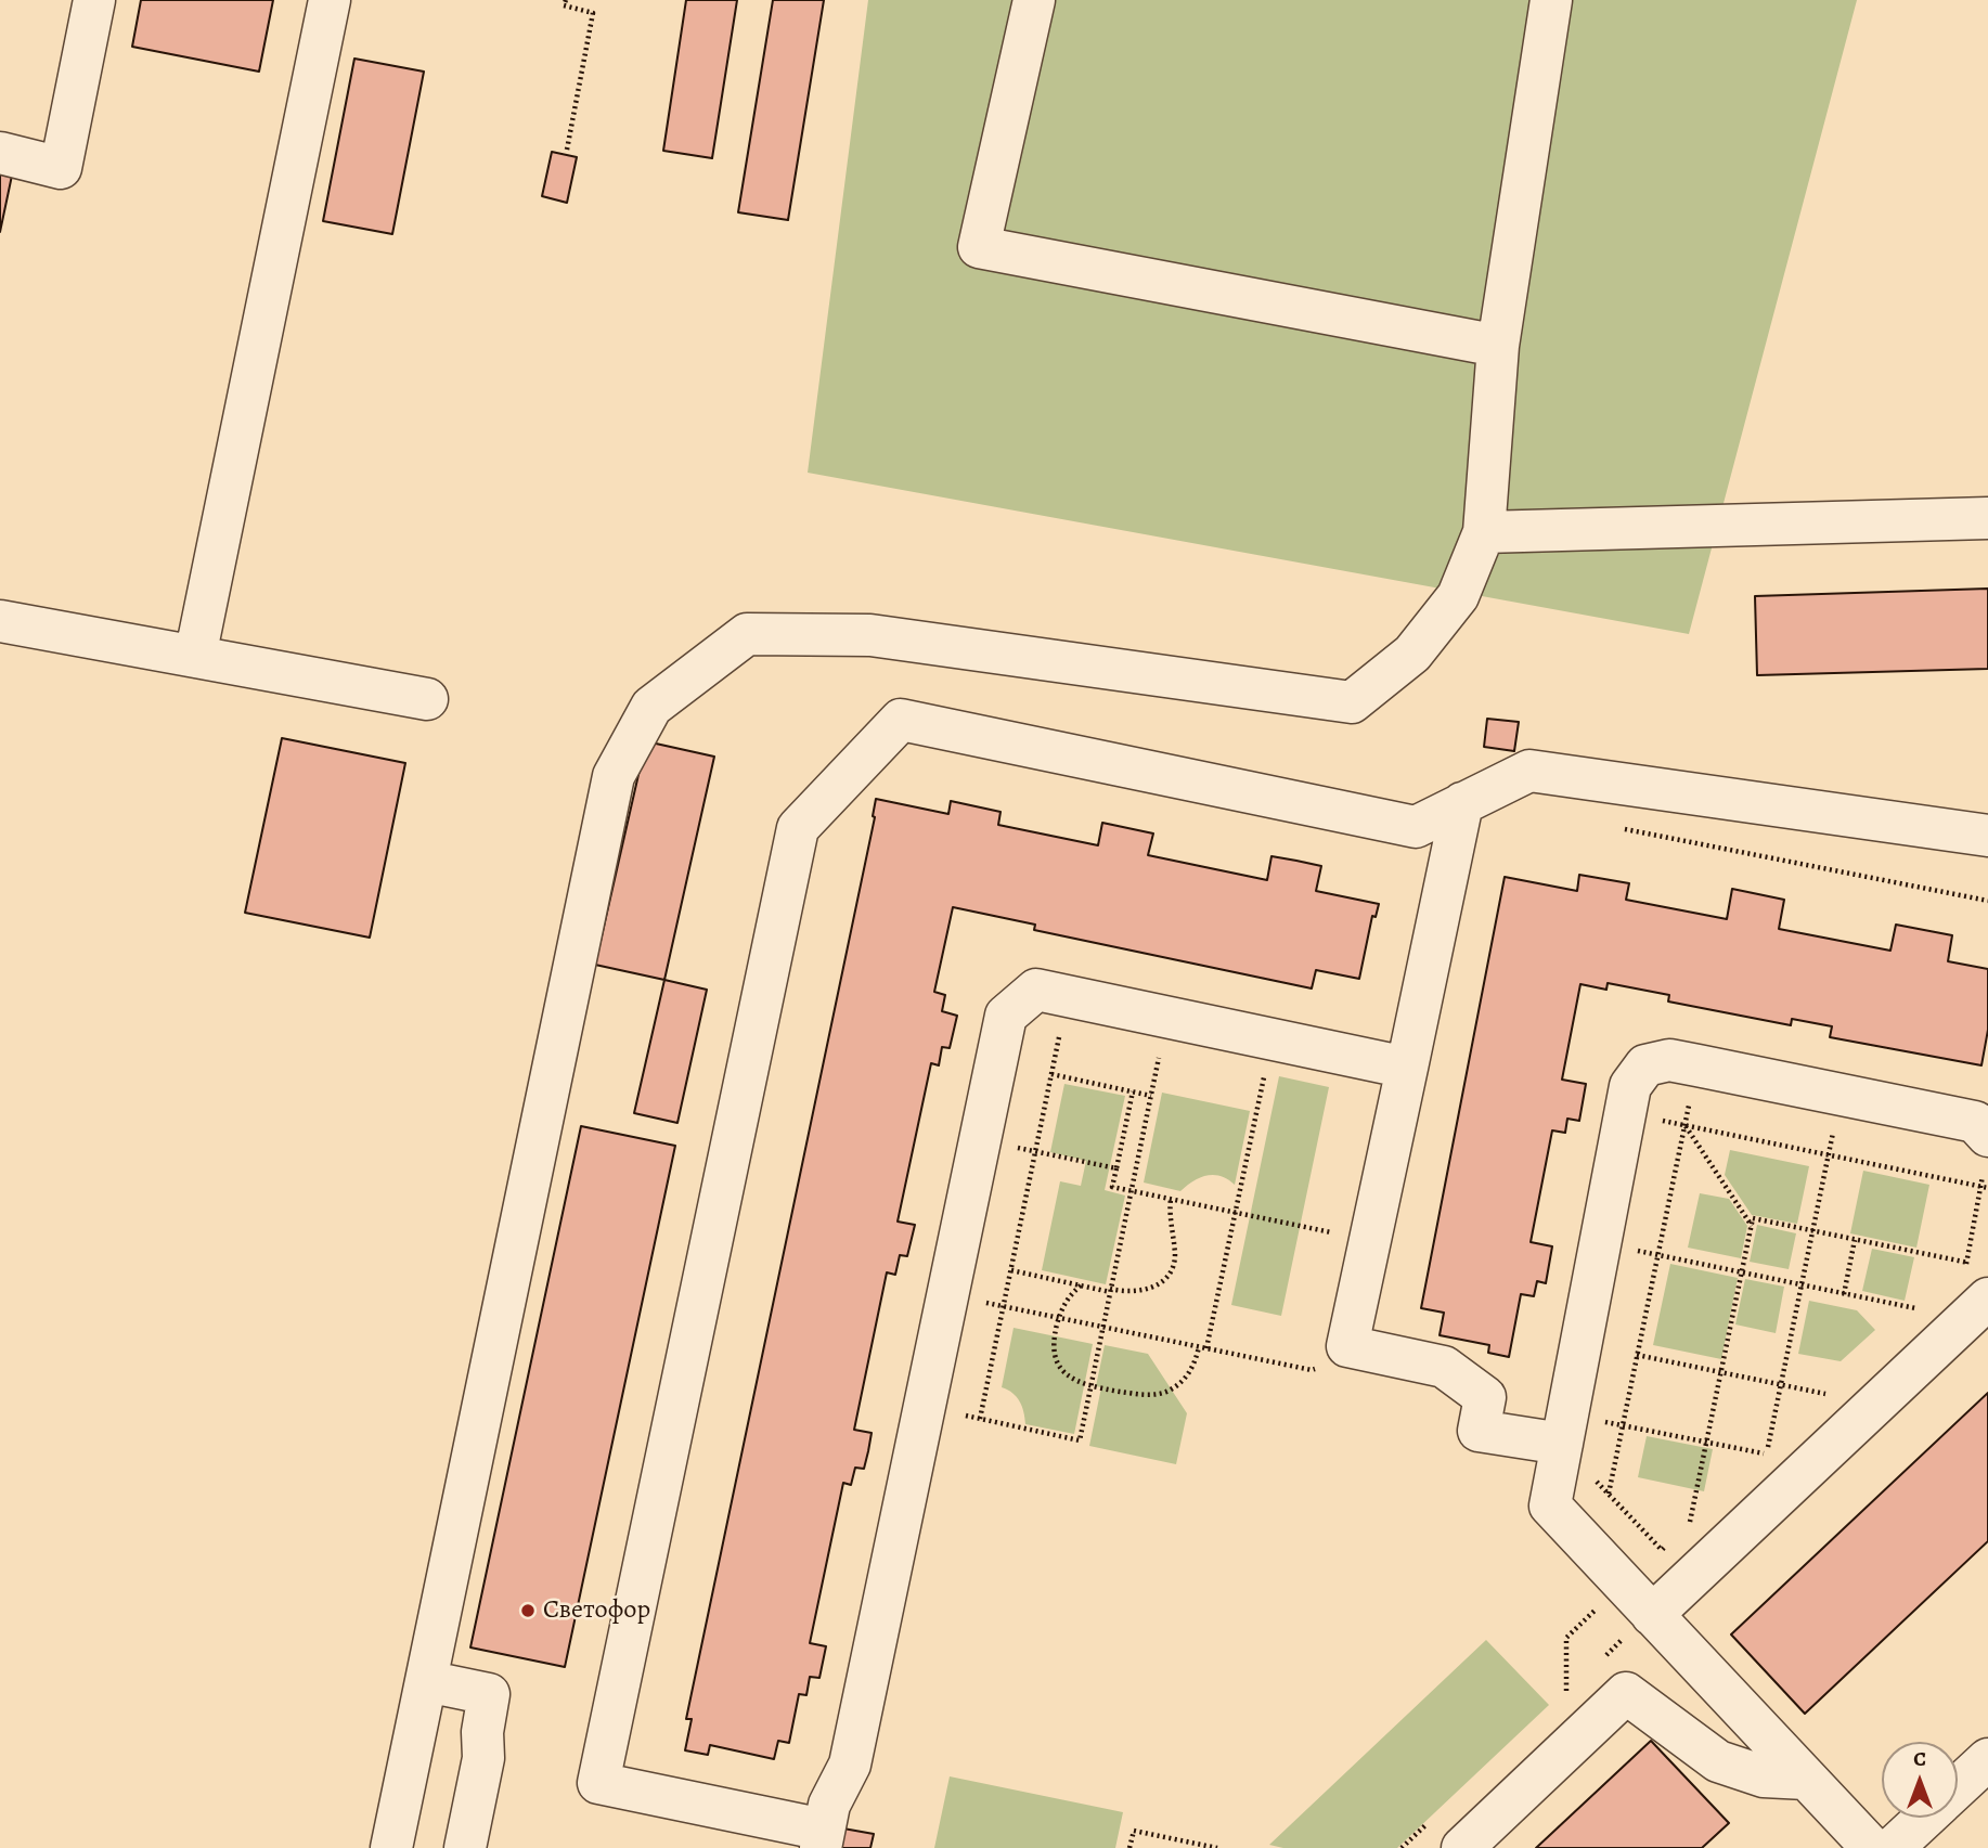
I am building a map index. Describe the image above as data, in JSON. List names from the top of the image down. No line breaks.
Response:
{"places":["Светофор"],"north":"top"}
